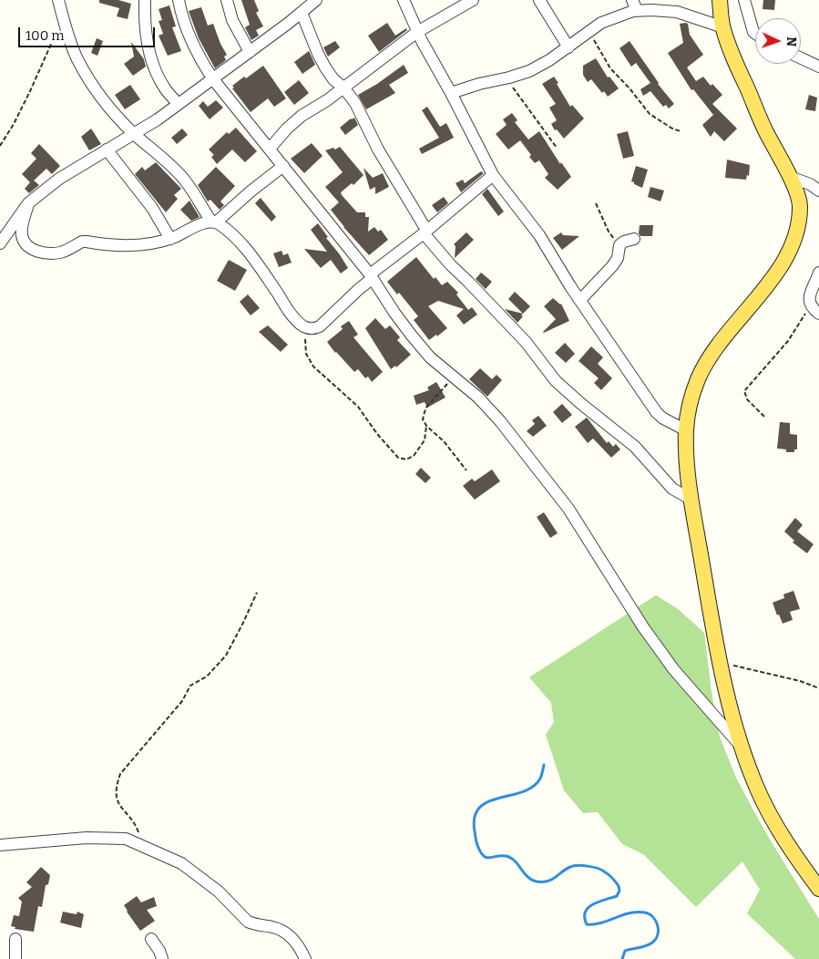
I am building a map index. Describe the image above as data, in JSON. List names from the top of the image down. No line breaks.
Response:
{"scale_bar":"100 m","north":"right"}
